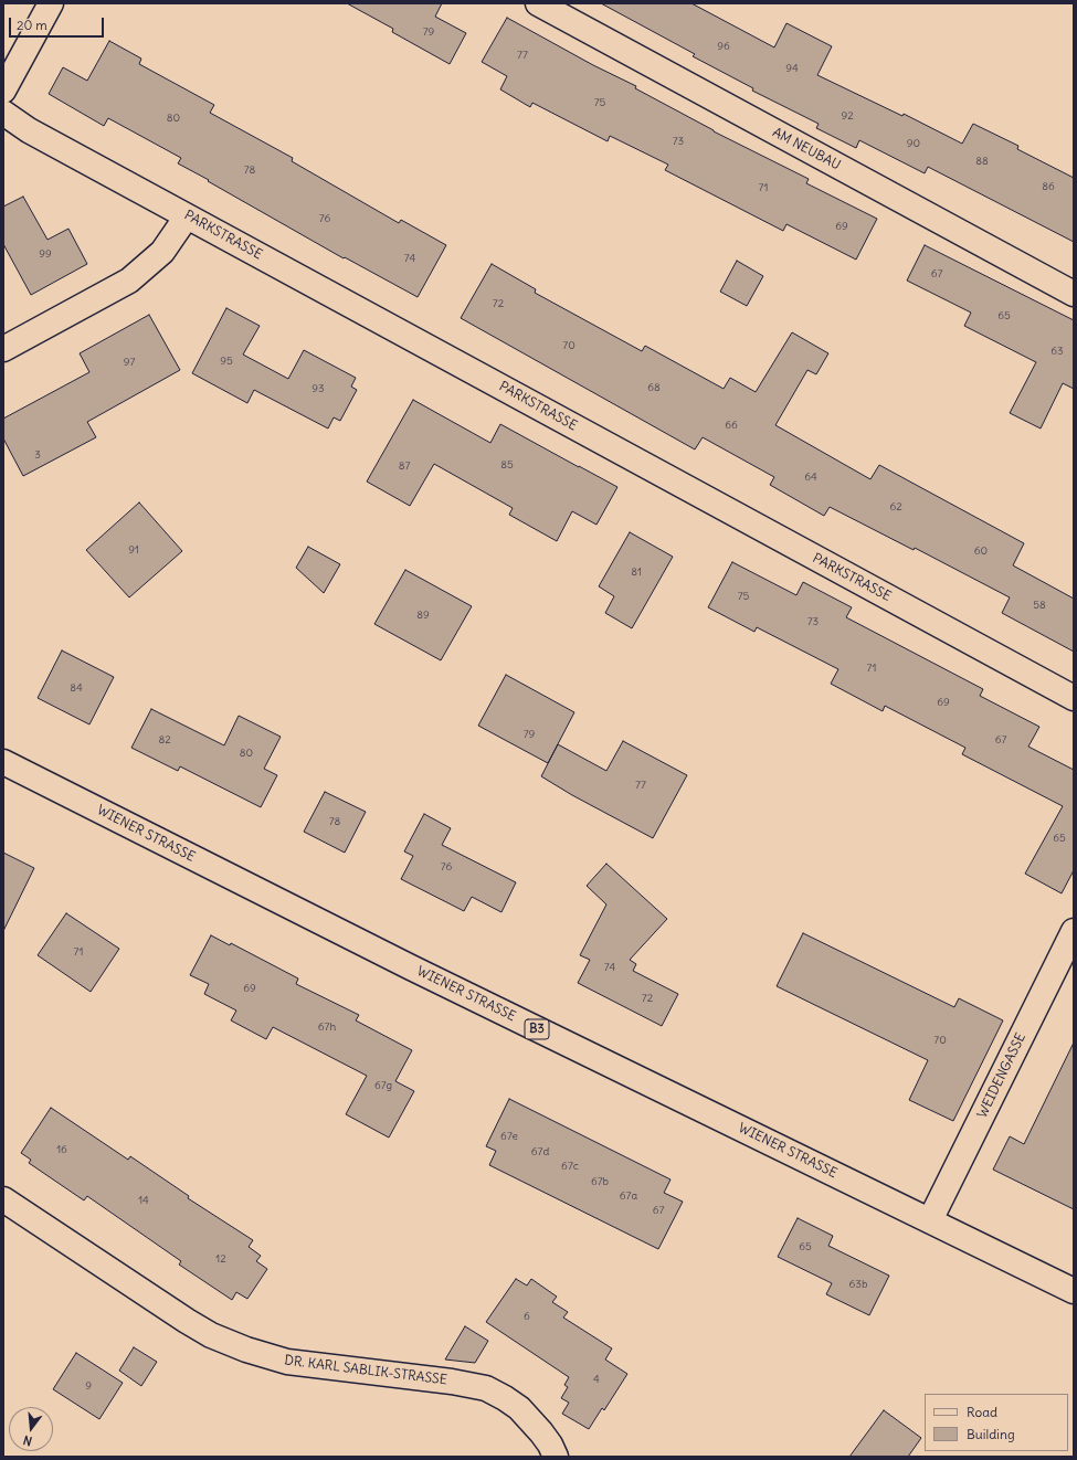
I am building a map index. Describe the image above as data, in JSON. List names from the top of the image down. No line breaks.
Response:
{"streets":{"street":["AM NEUBAU","PARKSTRASSE","WIENER STRASSE","B3","WEIDENGASSE","DR. KARL SABLIK-STRASSE"]},"crossings":[["WIENER STRASSE","WEIDENGASSE"]],"house_numbers":["79","96","77","94","75","92","80","73","90","88","78","86","71","76","69","99","74","67","72","65","70","63","95","97","68","93","66","3","85","87","64","62","91","60","81","75","58","89","73","71","84","69","79","82","67","80","77","78","65","76","71","74","69","72","67h","70","67g","67e","16","67d","67c","67b","67a","14","67","65","12","63b","6","4","9"],"legend":["Road","Building"],"scale_bar":"20 m","north":"bottom"}
